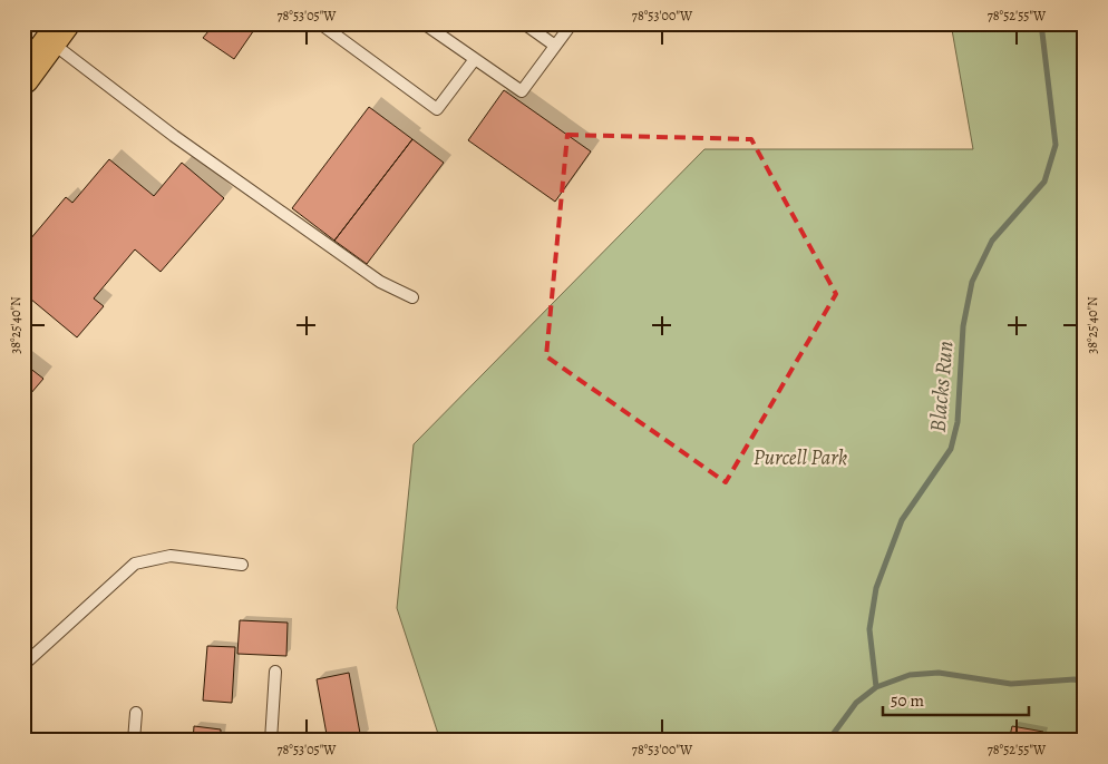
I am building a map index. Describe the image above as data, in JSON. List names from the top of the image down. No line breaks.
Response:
{"water":["Blacks Run"],"parks":["Purcell Park"],"scale_bar":"50 m","coordinates":["78°53'05\"W","78°53'00\"W","78°52'55\"W","38°25'40\"N"]}
